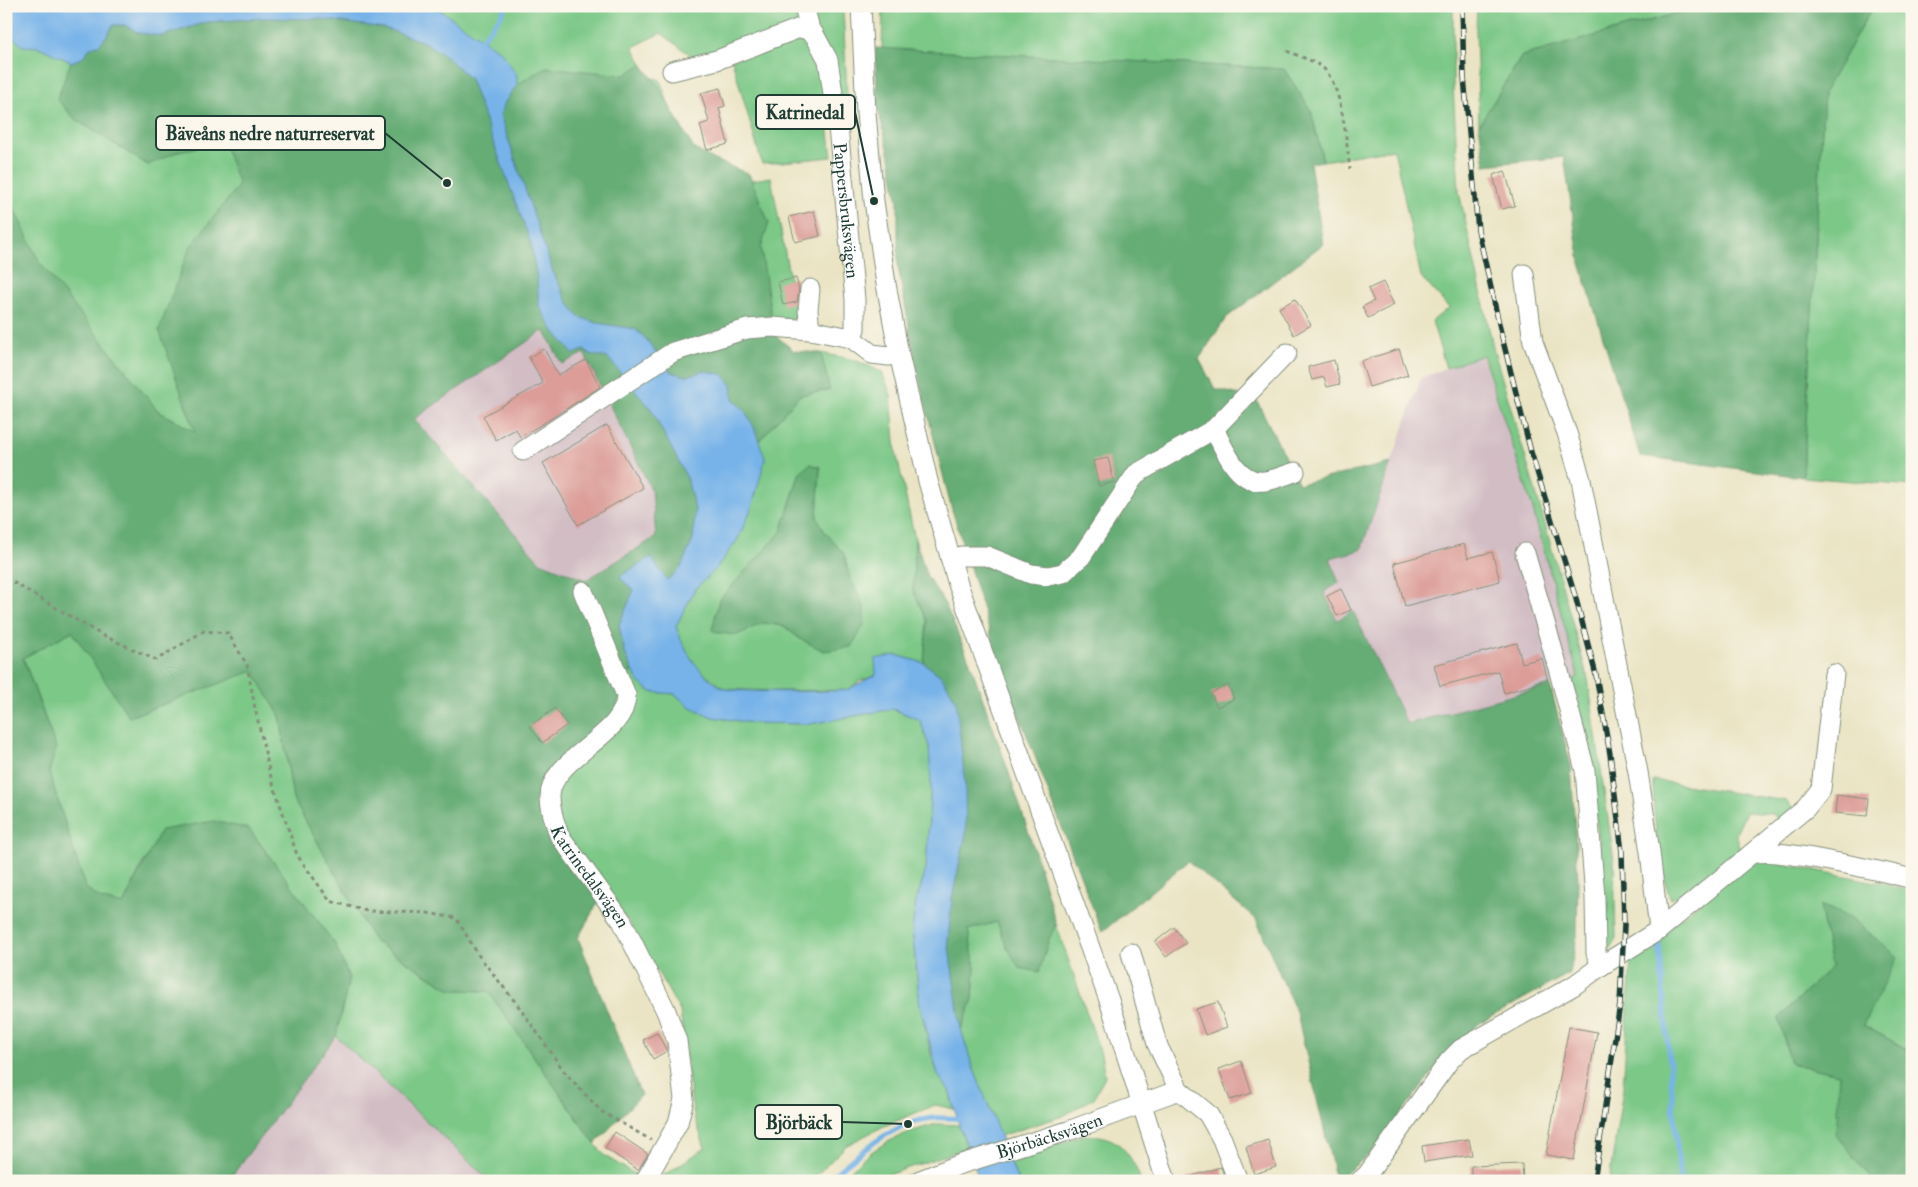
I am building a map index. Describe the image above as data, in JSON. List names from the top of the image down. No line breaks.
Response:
{"streets":{"street":["Pappersbruksvägen","Katrinedalsvägen","Björbäcksvägen"]},"places":["Bäveåns nedre naturreservat","Katrinedal","Björbäck"]}
